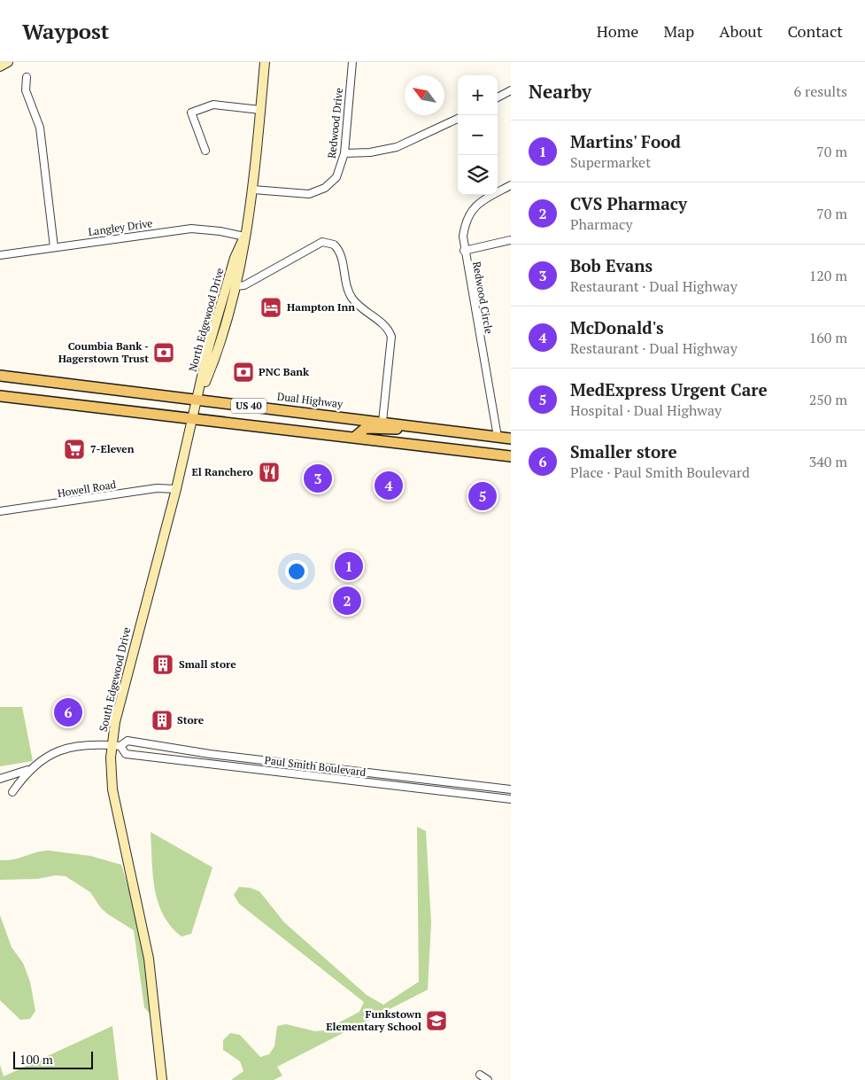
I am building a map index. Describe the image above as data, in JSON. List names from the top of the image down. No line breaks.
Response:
{"streets":{"main road":["North Edgewood Drive","Dual Highway","US 40","South Edgewood Drive"],"street":["Redwood Drive","Langley Drive","Redwood Circle","Howell Road","Paul Smith Boulevard"]},"crossings":[["Redwood Drive","North Edgewood Drive"],["Langley Drive","North Edgewood Drive"],["Redwood Circle","Dual Highway"],["North Edgewood Drive","Dual Highway"],["North Edgewood Drive","South Edgewood Drive"],["Dual Highway","South Edgewood Drive"],["US 40","South Edgewood Drive"],["Howell Road","South Edgewood Drive"],["South Edgewood Drive","Paul Smith Boulevard"]],"places":{"hotel":["Hampton Inn"],"bank":["Coumbia Bank - Hagerstown Trust","PNC Bank"],"supermarket":["7-Eleven"],"restaurant":["El Ranchero"],"building":["Small store","Store"],"school or university":["Funkstown Elementary School"]},"scale_bar":"100 m","north":"top left","page":{"header":"Waypost","nav":["Home","Map","About","Contact"],"heading":["Nearby","6 results"],"map_buttons":["+","−"],"list":[{"mark":"1","name":"Martins' Food","note":"Supermarket","value":"70 m"},{"mark":"2","name":"CVS Pharmacy","note":"Pharmacy","value":"70 m"},{"mark":"3","name":"Bob Evans","note":"Restaurant · Dual Highway","value":"120 m"},{"mark":"4","name":"McDonald's","note":"Restaurant · Dual Highway","value":"160 m"},{"mark":"5","name":"MedExpress Urgent Care","note":"Hospital · Dual Highway","value":"250 m"},{"mark":"6","name":"Smaller store","note":"Place · Paul Smith Boulevard","value":"340 m"}],"pins":["3","4","5","1","2","6"],"scale":"100 m"}}
